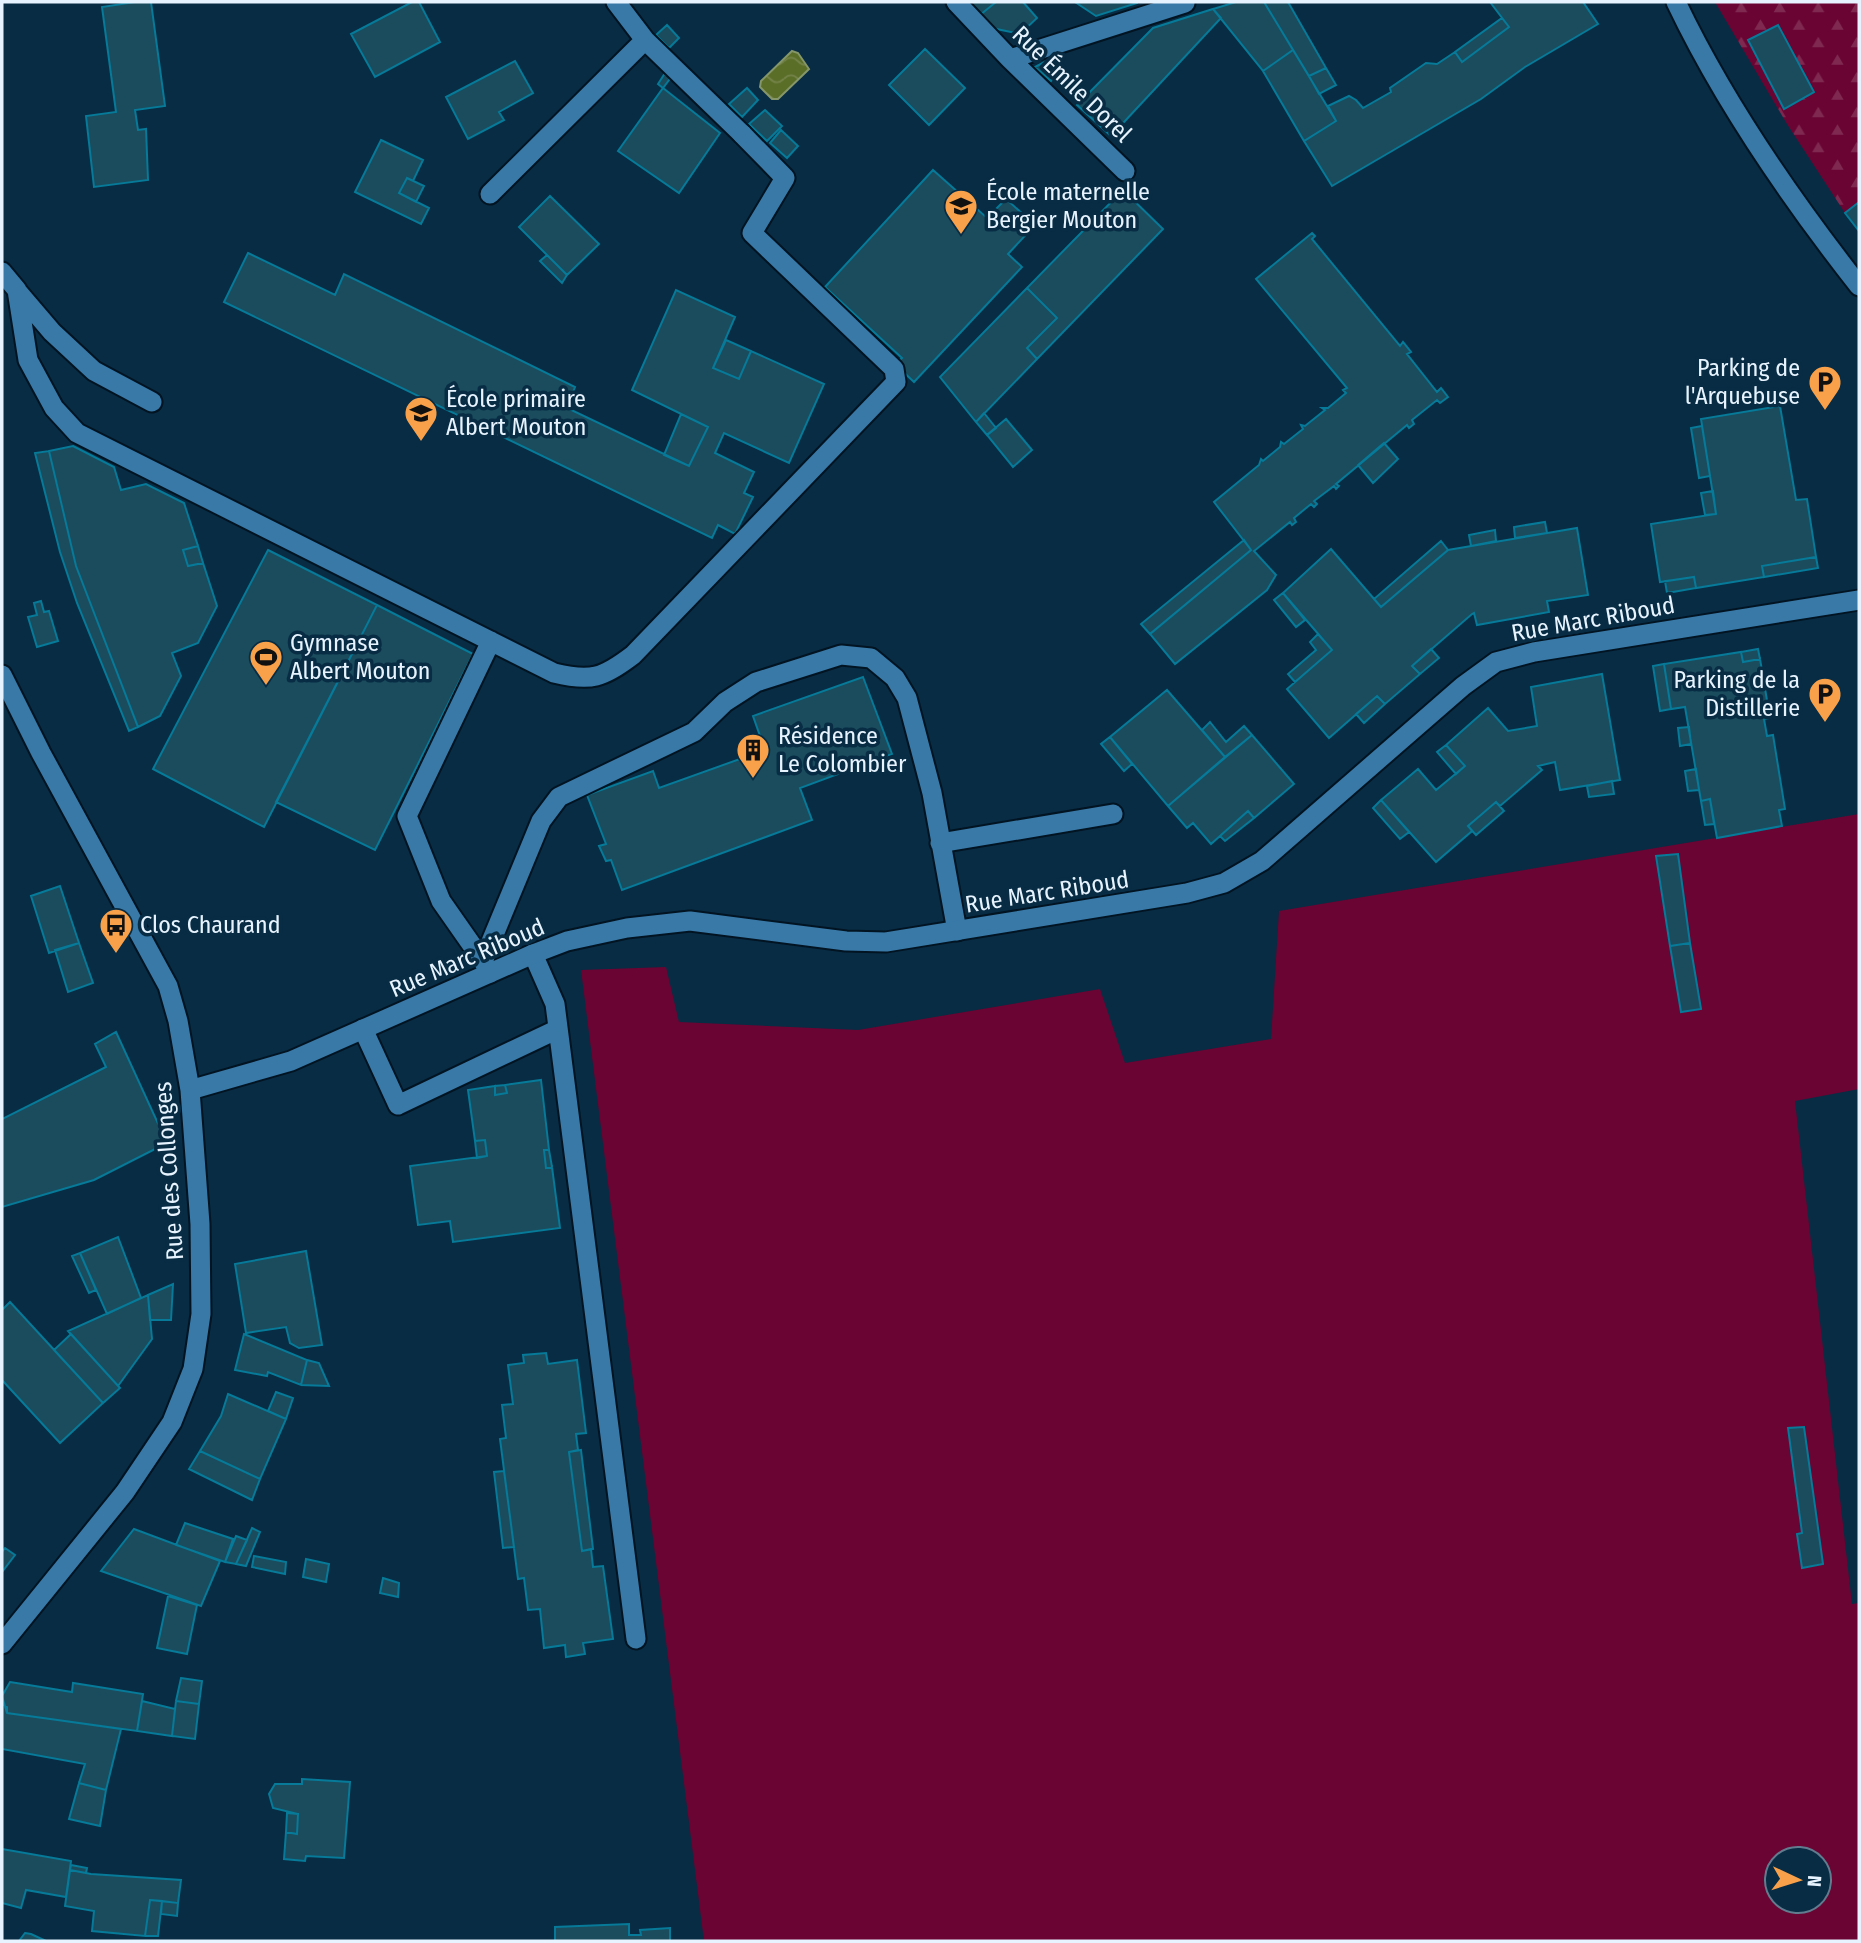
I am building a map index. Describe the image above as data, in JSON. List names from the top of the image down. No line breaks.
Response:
{"streets":{"street":["Rue Émile Dorel","Rue Marc Riboud","Rue des Collonges"]},"crossings":[["Rue Marc Riboud","Rue des Collonges"]],"places":{"school or university":["École maternelle Bergier Mouton","École primaire Albert Mouton"],"parking":["Parking de l'Arquebuse","Parking de la Distillerie"],"sports":["Gymnase Albert Mouton"],"building":["Résidence Le Colombier"],"bus stop":["Clos Chaurand"]},"north":"right"}
